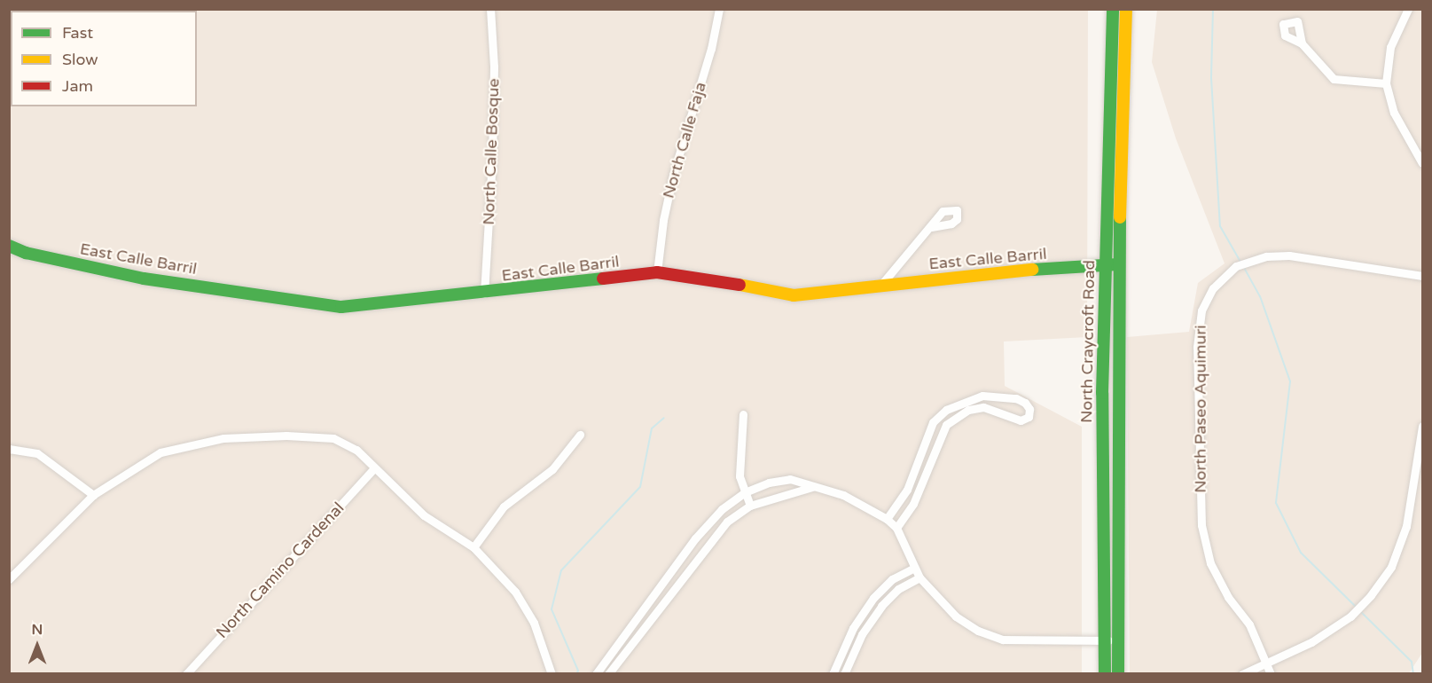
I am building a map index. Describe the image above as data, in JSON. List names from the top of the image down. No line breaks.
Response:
{"streets":{"main road":["East Calle Barril","North Craycroft Road"],"street":["North Calle Faja","North Calle Bosque","North Paseo Aquimuri","North Camino Cardenal"]},"crossings":[["North Calle Faja","East Calle Barril"],["North Calle Bosque","East Calle Barril"],["East Calle Barril","North Craycroft Road"]],"legend":["Fast","Slow","Jam"],"north":"top"}
